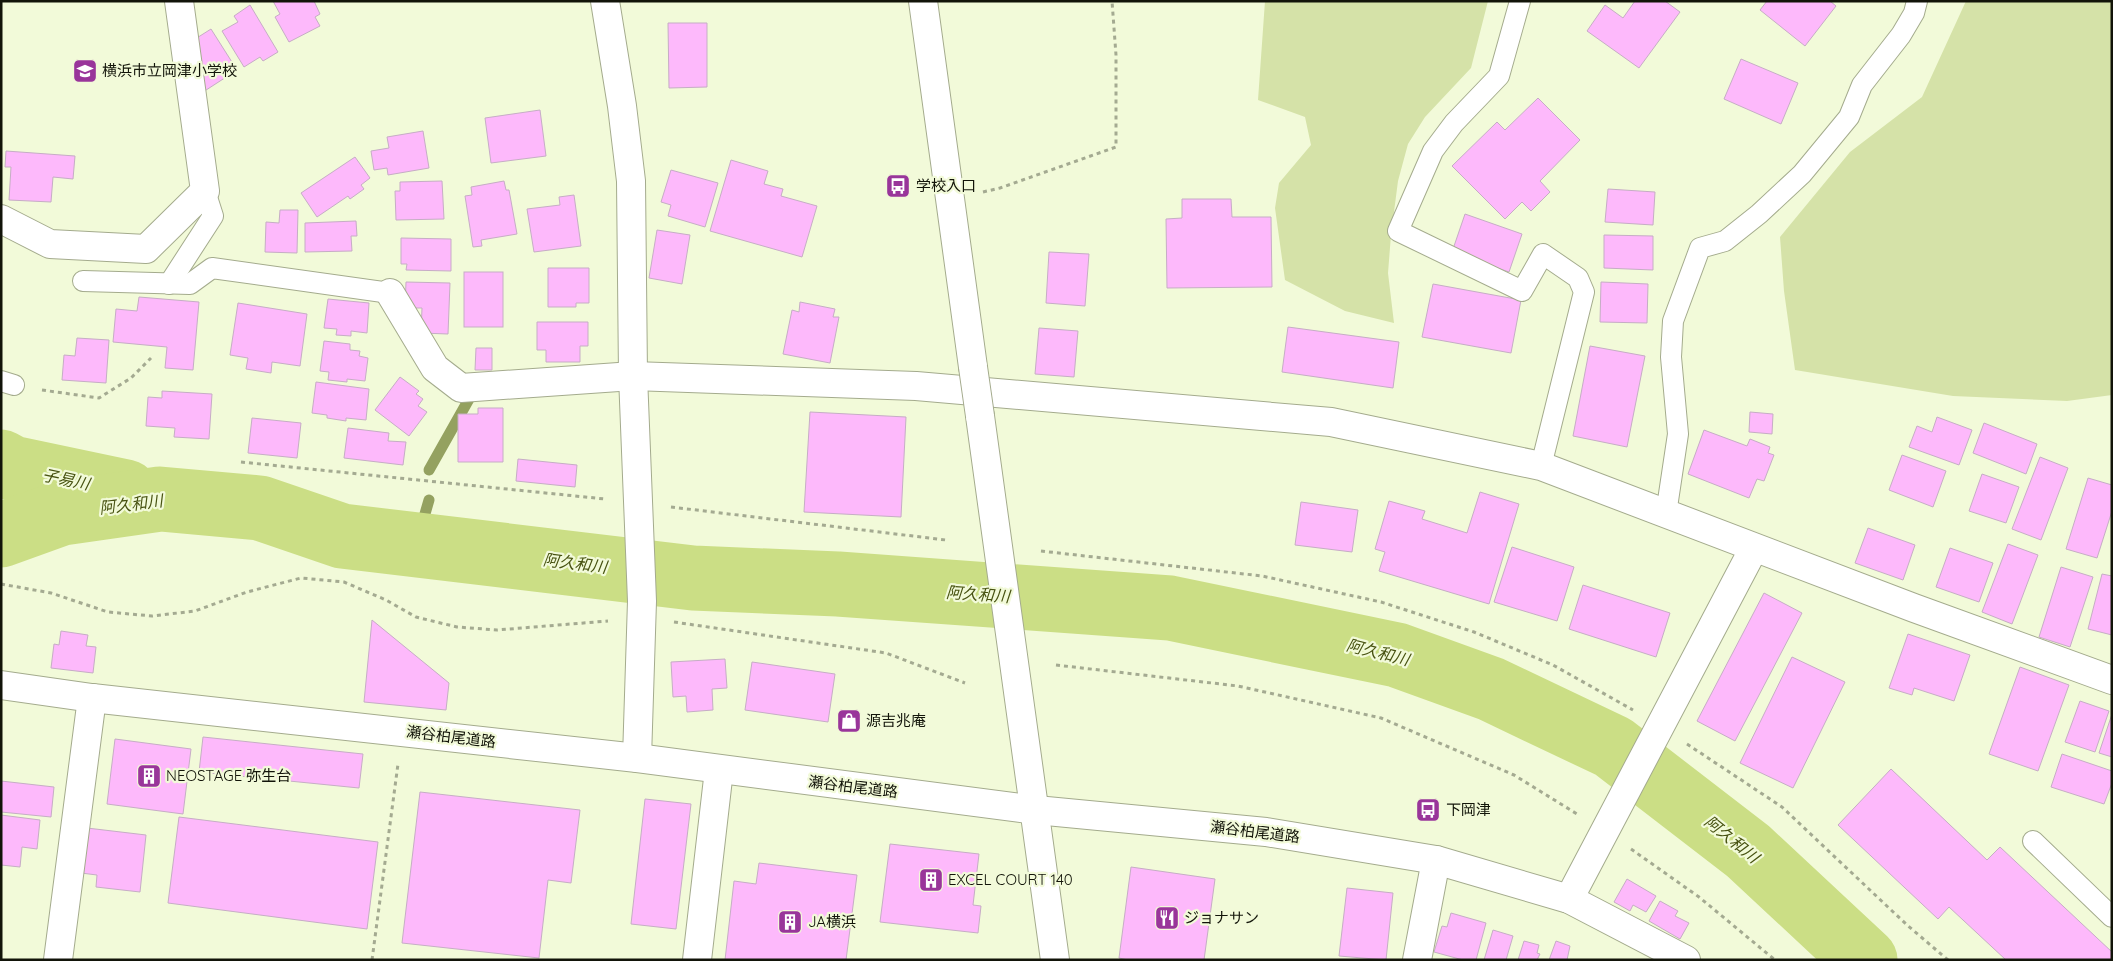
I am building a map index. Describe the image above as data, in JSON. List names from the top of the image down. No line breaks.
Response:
{"streets":{"street":["瀬谷柏尾道路"]},"water":["子易川","阿久和川"],"places":{"school or university":["横浜市立岡津小学校"],"bus stop":["学校入口","下岡津"],"shop":["源吉兆庵"],"building":["NEOSTAGE 弥生台","EXCEL COURT 140","JA横浜"],"restaurant":["ジョナサン"]}}
